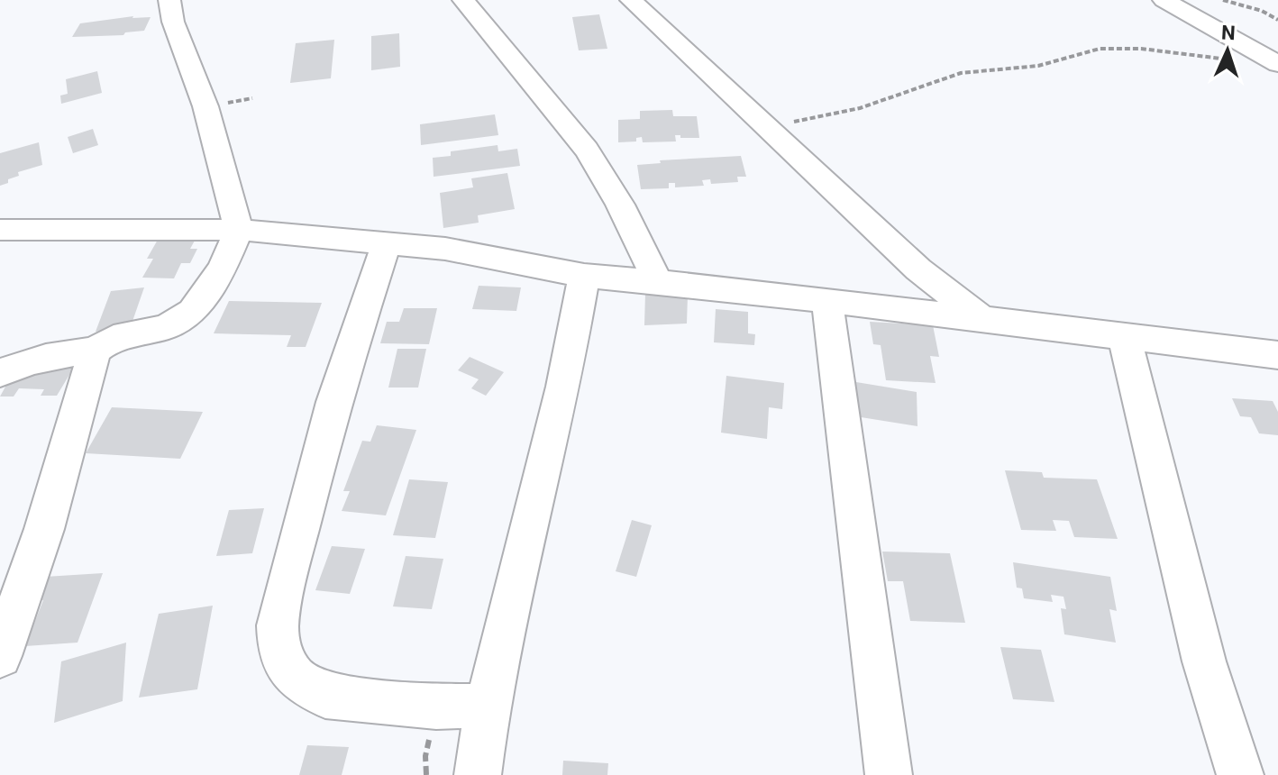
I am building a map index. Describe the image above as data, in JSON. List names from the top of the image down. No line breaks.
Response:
{"north":"top"}
